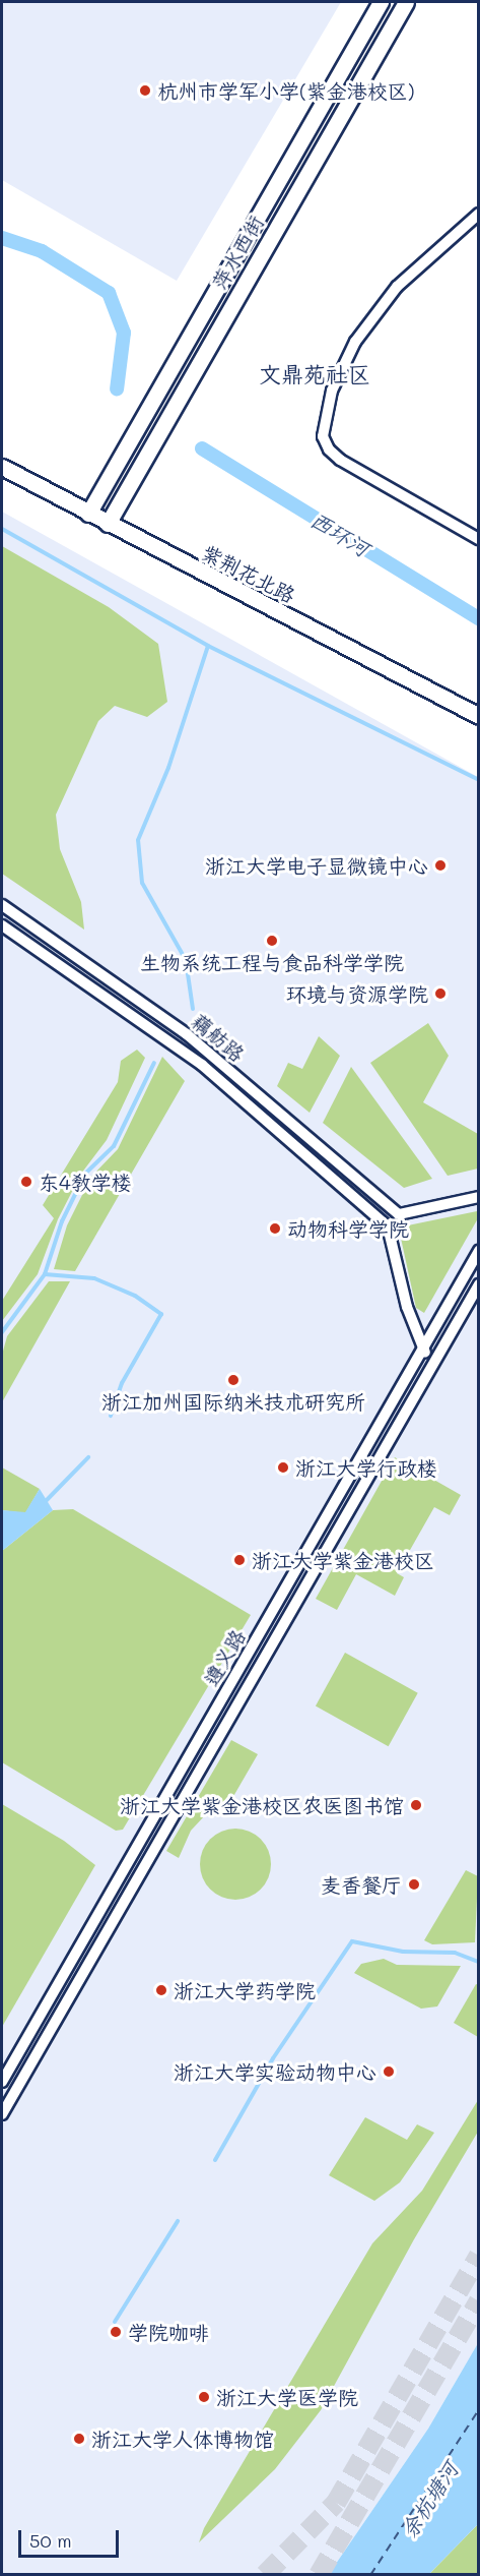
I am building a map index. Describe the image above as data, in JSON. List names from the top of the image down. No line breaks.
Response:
{"streets":{"main road":["萍水西街","紫荆花北路"],"street":["藕舫路","遵义路"]},"crossings":[["萍水西街","紫荆花北路"],["藕舫路","遵义路"]],"districts":["文鼎苑社区"],"water":["西环河","余杭塘河"],"places":["杭州市学军小学(紫金港校区)","浙江大学电子显微镜中心","生物系统工程与食品科学学院","环境与资源学院","东4教学楼","动物科学学院","浙江加州国际纳米技术研究所","浙江大学行政楼","浙江大学紫金港校区","浙江大学紫金港校区农医图书馆","麦香餐厅","浙江大学药学院","浙江大学实验动物中心","学院咖啡","浙江大学医学院","浙江大学人体博物馆"],"scale_bar":"50 m"}
